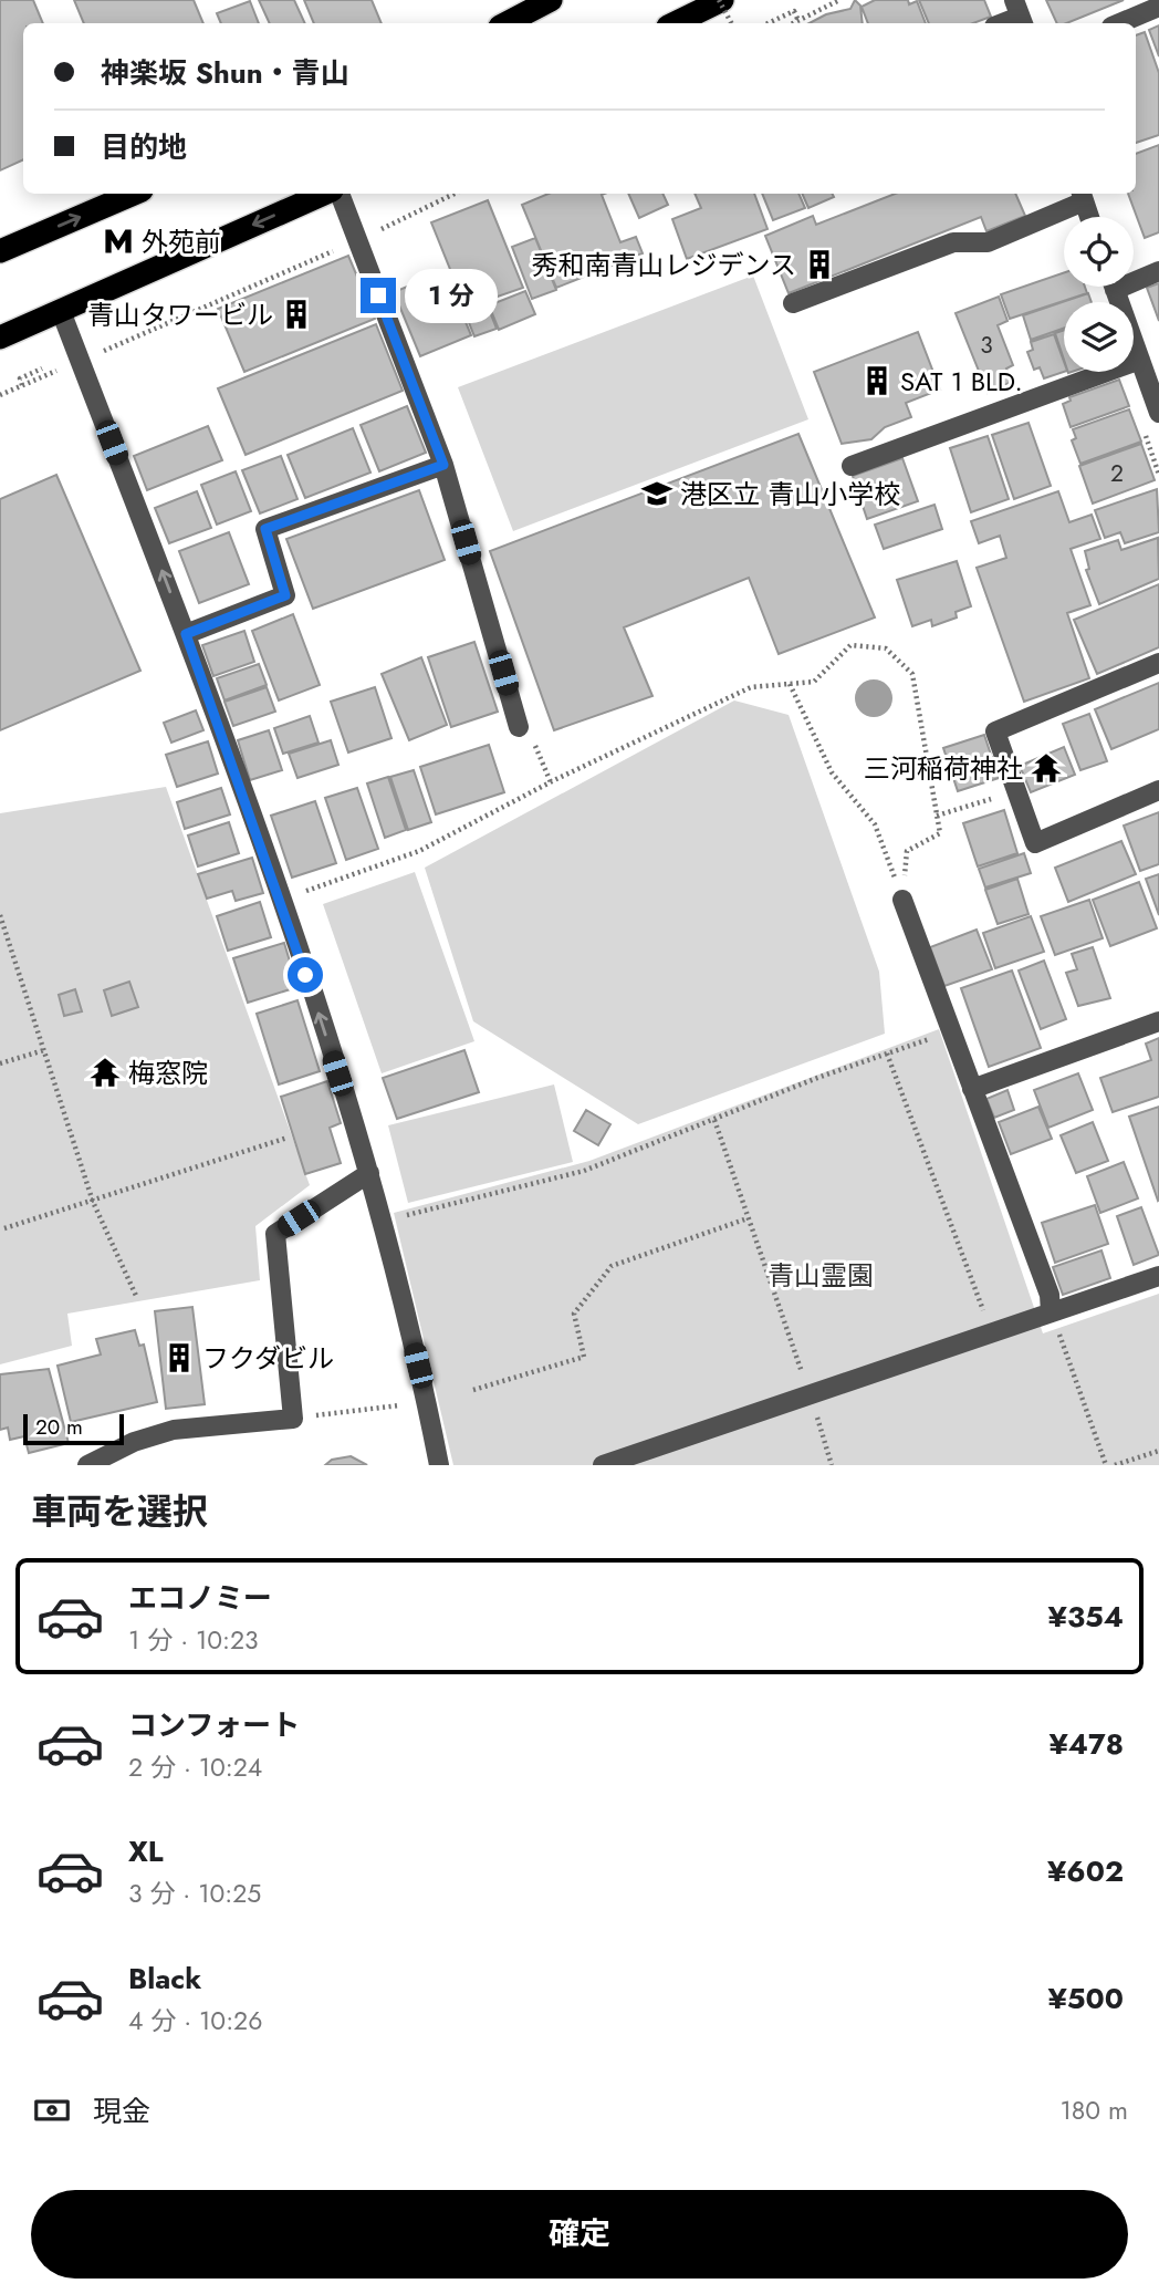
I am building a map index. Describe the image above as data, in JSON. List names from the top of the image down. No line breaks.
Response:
{"parks":["青山霊園"],"places":{"metro station":["外苑前"],"building":["秀和南青山レジデンス","青山タワービル","SAT 1 BLD.","フクダビル"],"school or university":["港区立 青山小学校"],"temple":["三河稲荷神社","梅窓院"]},"house_numbers":["3","2"],"scale_bar":"20 m","page":{"banner":["神楽坂 Shun・青山","目的地"],"bubble":"1 分","scale":"20 m","heading":"車両を選択","list":[{"name":"エコノミー","note":"1 分 · 10:23","value":"¥354"},{"name":"コンフォート","note":"2 分 · 10:24","value":"¥478"},{"name":"XL","note":"3 分 · 10:25","value":"¥602"},{"name":"Black","note":"4 分 · 10:26","value":"¥500"}],"pay":["現金","180 m"],"buttons":"確定"}}
